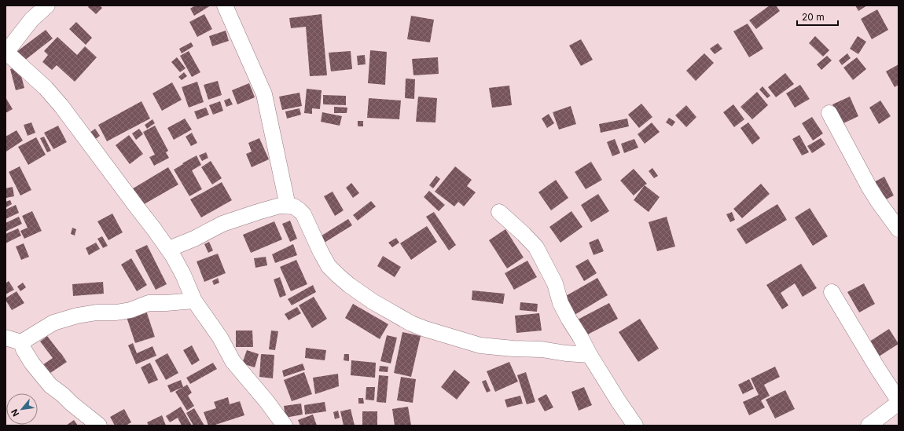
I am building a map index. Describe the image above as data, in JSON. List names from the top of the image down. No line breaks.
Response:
{"scale_bar":"20 m","north":"bottom left"}
